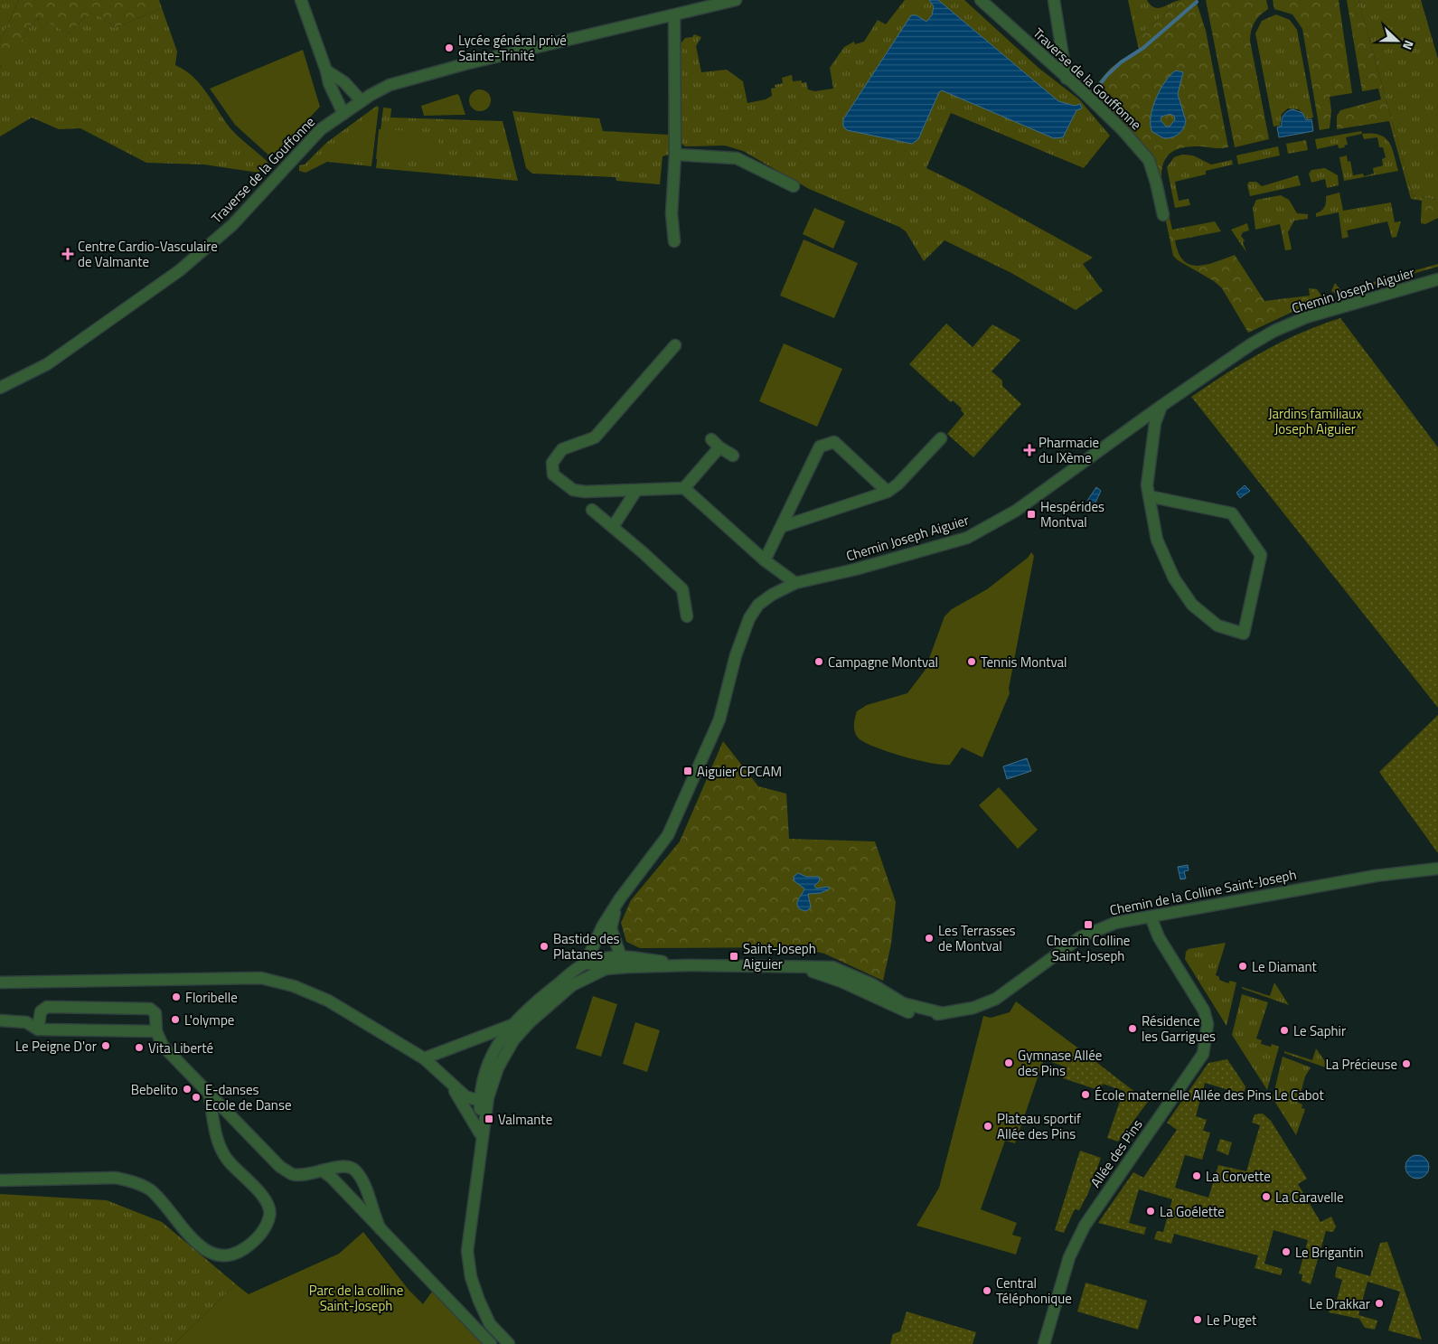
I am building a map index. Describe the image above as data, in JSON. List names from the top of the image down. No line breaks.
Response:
{"streets":{"street":["Traverse de la Gouffonne","Chemin Joseph Aiguier","Chemin de la Colline Saint-Joseph","Allée des Pins"]},"crossings":[["Chemin Joseph Aiguier","Chemin de la Colline Saint-Joseph"],["Chemin de la Colline Saint-Joseph","Allée des Pins"]],"parks":["Jardins familiaux Joseph Aiguier","Parc de la colline Saint-Joseph"],"places":{"other":["Lycée général privé Sainte-Trinité","Campagne Montval","Tennis Montval","Les Terrasses de Montval","Bastide des Platanes","Le Diamant","Floribelle","L'olympe","Résidence les Garrigues","Le Saphir","Le Peigne D'or","Vita Liberté","Gymnase Allée des Pins","La Précieuse","Bebelito","École maternelle Allée des Pins Le Cabot","E-danses Ecole de Danse","Plateau sportif Allée des Pins","La Corvette","La Caravelle","La Goélette","Le Brigantin","Central Téléphonique","Le Drakkar","Le Puget"],"health":["Centre Cardio-Vasculaire de Valmante","Pharmacie du IXème"],"transit":["Hespérides Montval","Aiguier CPCAM","Chemin Colline Saint-Joseph","Saint-Joseph Aiguier","Valmante"]},"north":"right"}
